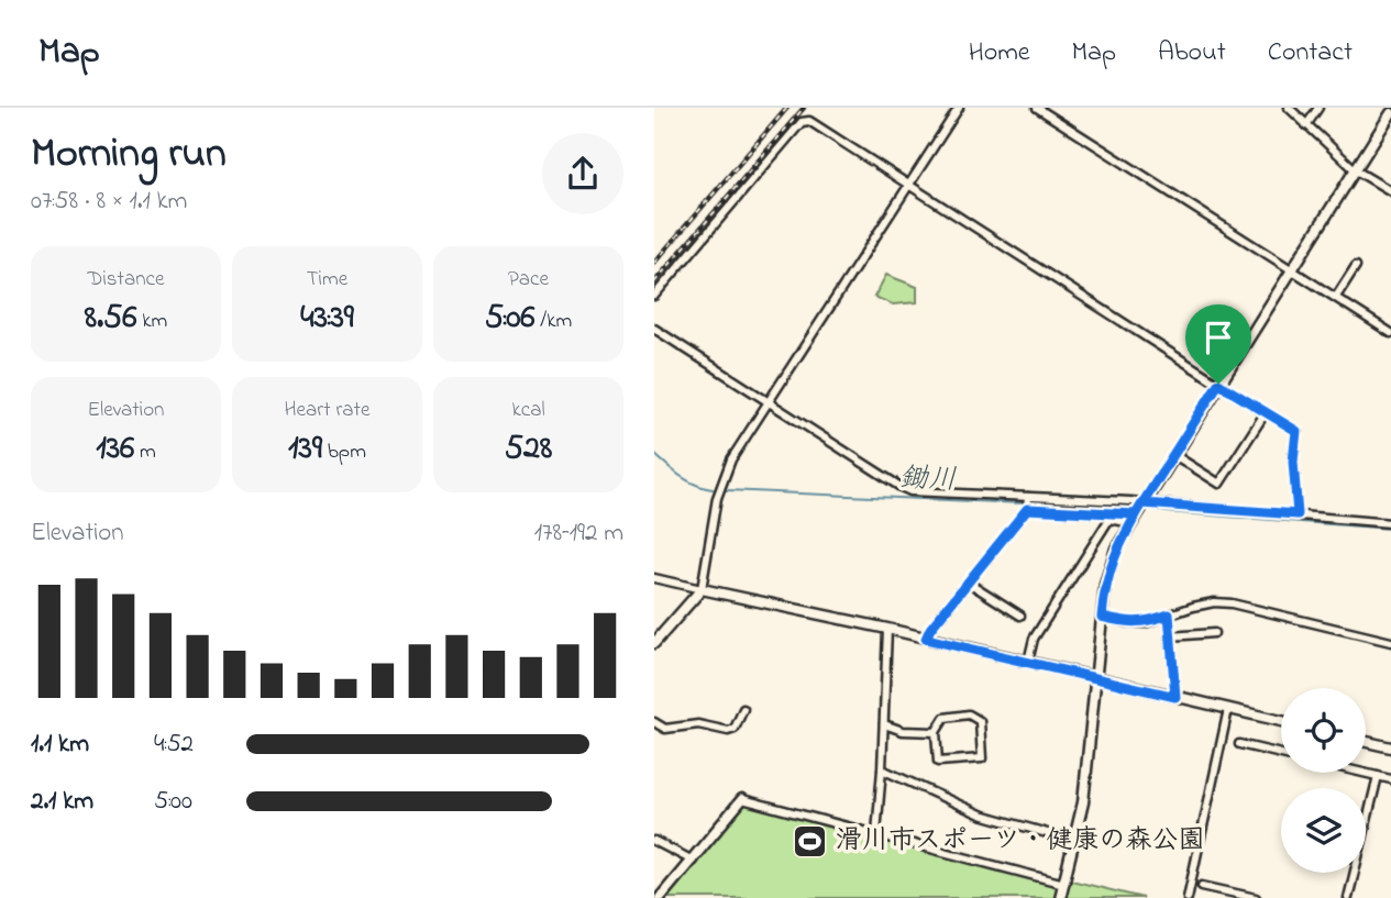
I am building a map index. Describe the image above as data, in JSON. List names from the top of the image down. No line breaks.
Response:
{"water":["鋤川"],"places":{"sports":["滑川市スポーツ・健康の森公園"]},"page":{"header":"Map","nav":["Home","Map","About","Contact"],"heading":["Morning run","07:58 · 8 × 1.1 km"],"stats":[["Distance","8.56 km"],["Time","43:39"],["Pace","5:06 /km"],["Elevation","136 m"],["Heart rate","139 bpm"],["kcal","528"]],"chart":["Elevation","178–192 m"],"list":[{"name":"1.1 km","note":"4:52"},{"name":"2.1 km","note":"5:00"}]}}
